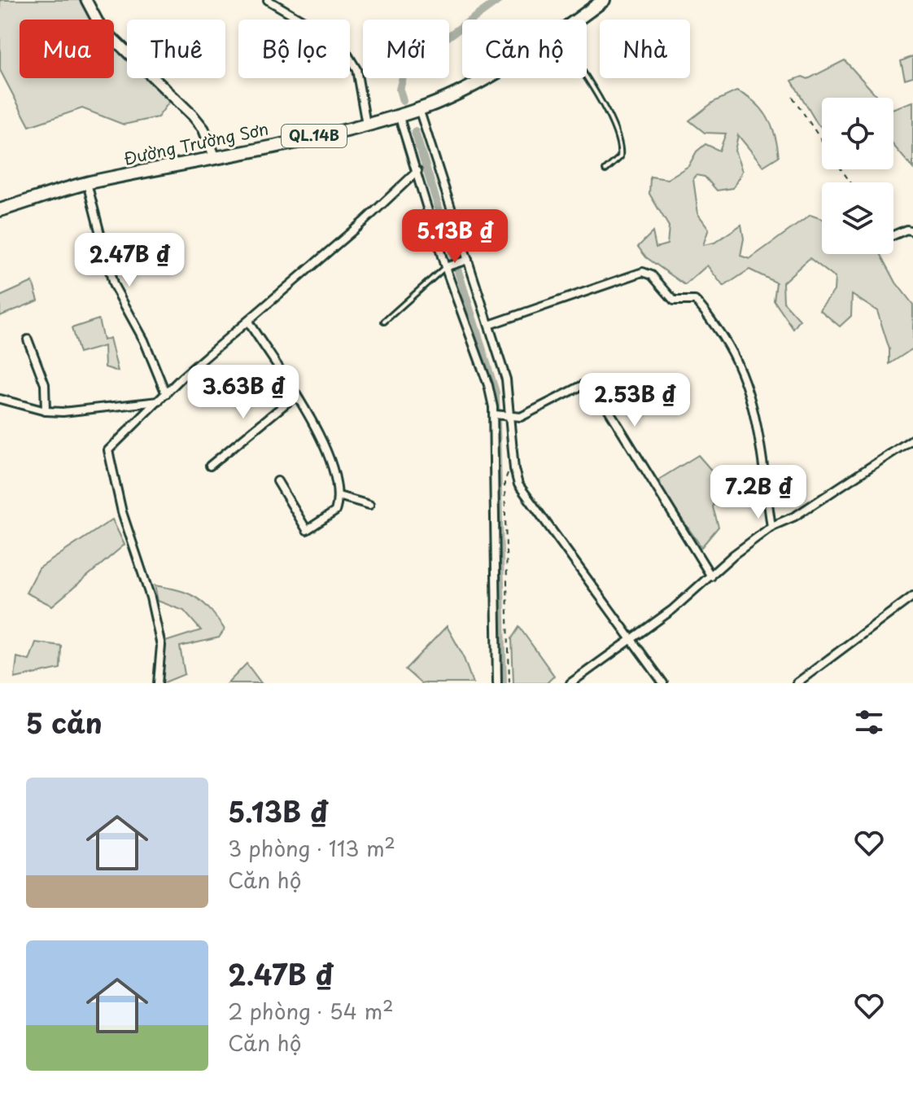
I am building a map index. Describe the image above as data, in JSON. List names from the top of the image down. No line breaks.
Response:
{"streets":{"highway":["QL.14B","Đường Trường Sơn"]},"page":{"chip":["Mua","Thuê","Bộ lọc","Mới","Căn hộ","Nhà"],"price":["5.13B ₫","2.47B ₫","3.63B ₫","2.53B ₫","7.2B ₫"],"heading":"5 căn","list":[{"name":"5.13B ₫","note":"3 phòng · 113 m² · Căn hộ"},{"name":"2.47B ₫","note":"2 phòng · 54 m² · Căn hộ"}]}}
